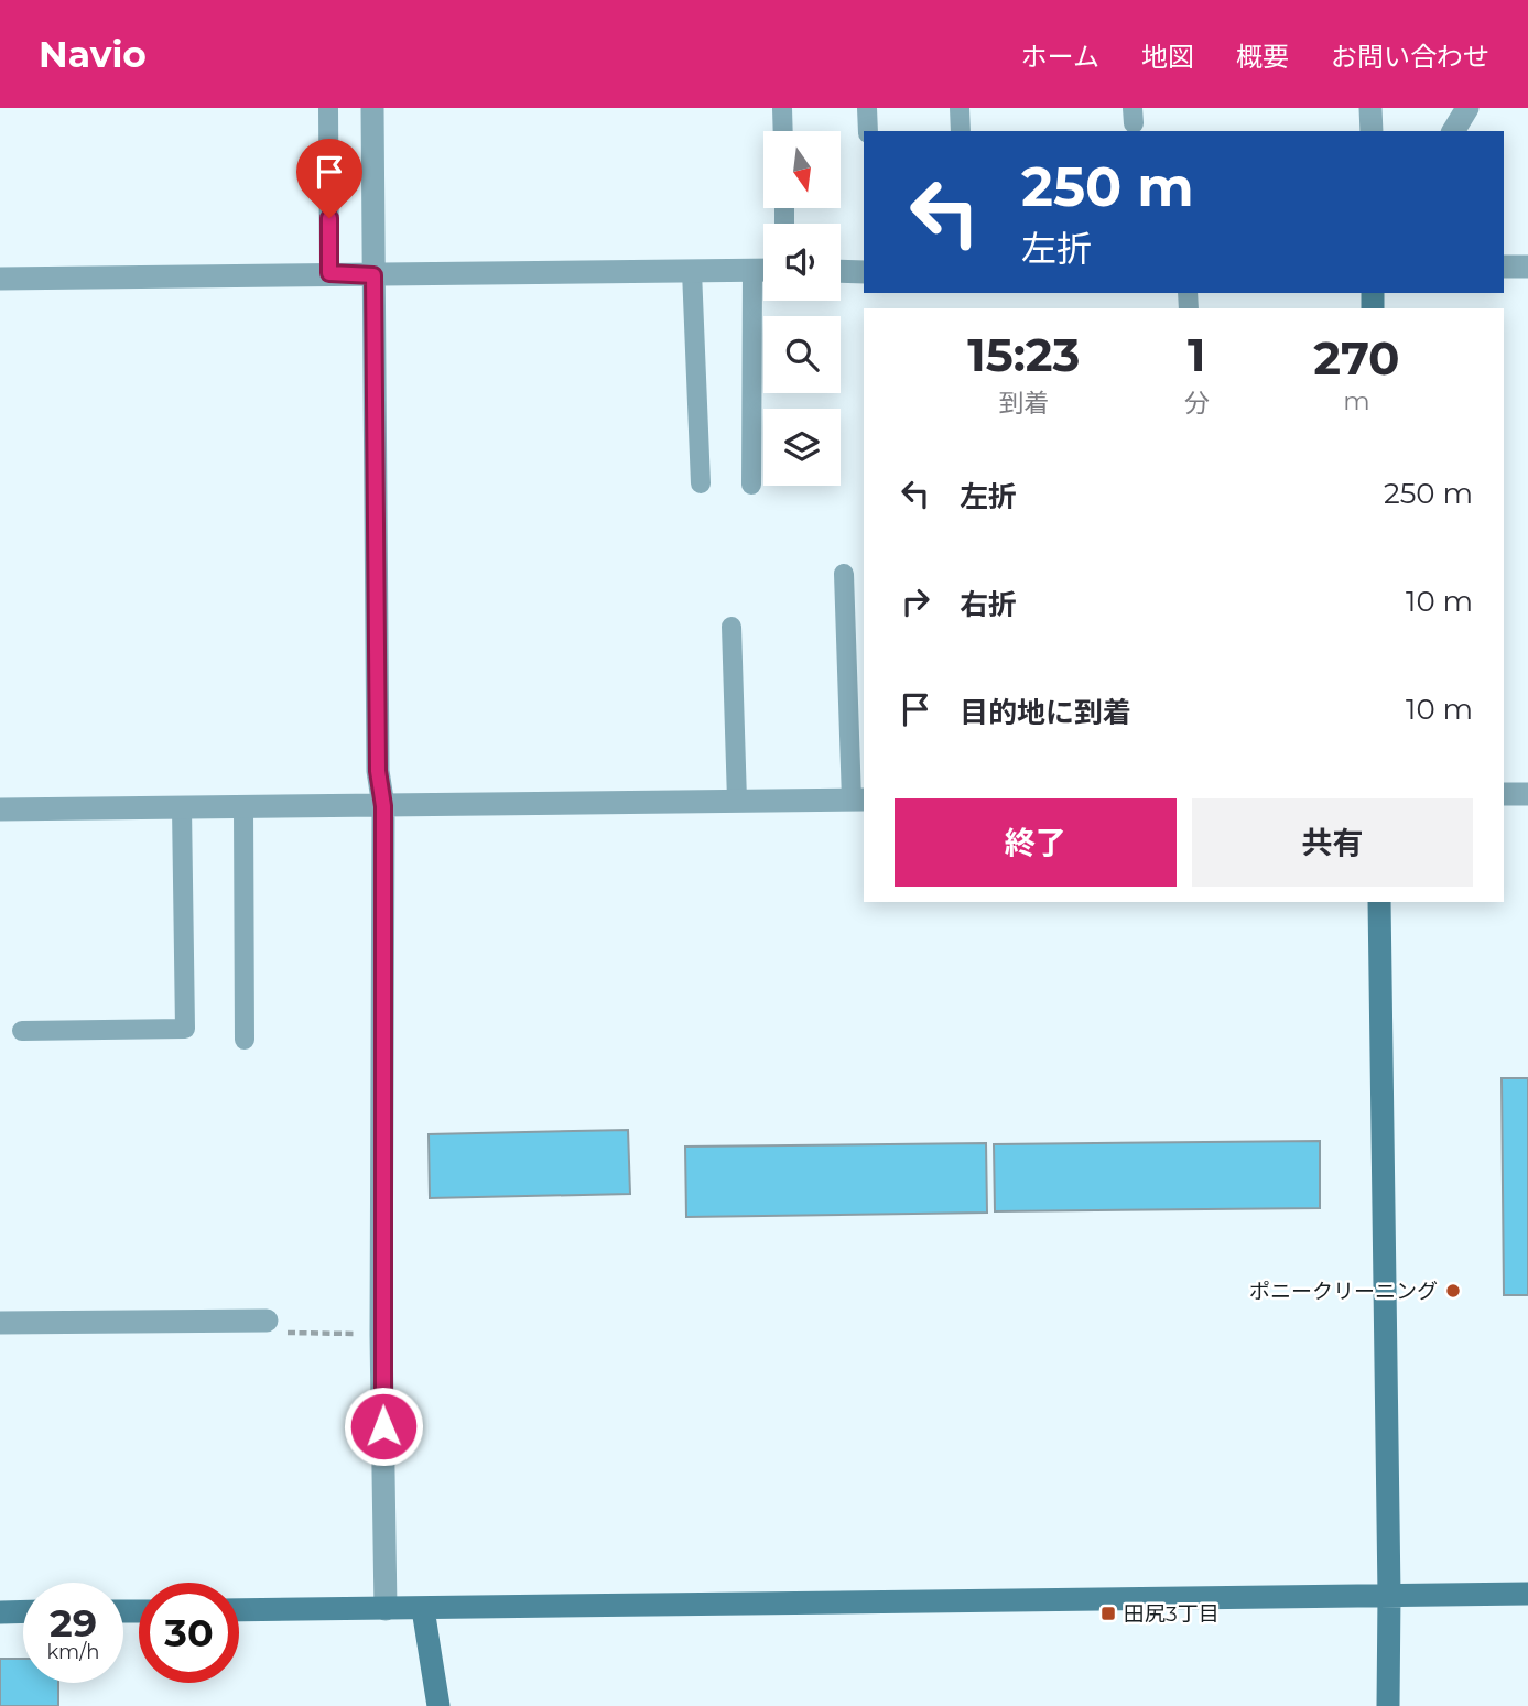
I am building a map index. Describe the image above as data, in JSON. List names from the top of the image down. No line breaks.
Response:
{"places":{"other":["ポニークリーニング"],"transit":["田尻3丁目"]},"north":"bottom","page":{"header":"Navio","nav":["ホーム","地図","概要","お問い合わせ"],"turn":["250 m","左折"],"eta":["15:23","到着","1","分","270","m"],"list":[{"name":"左折","value":"250 m"},{"name":"右折","value":"10 m"},{"name":"目的地に到着","value":"10 m"}],"buttons":["終了","共有"],"speed":"29 km/h","limit":"30"}}
